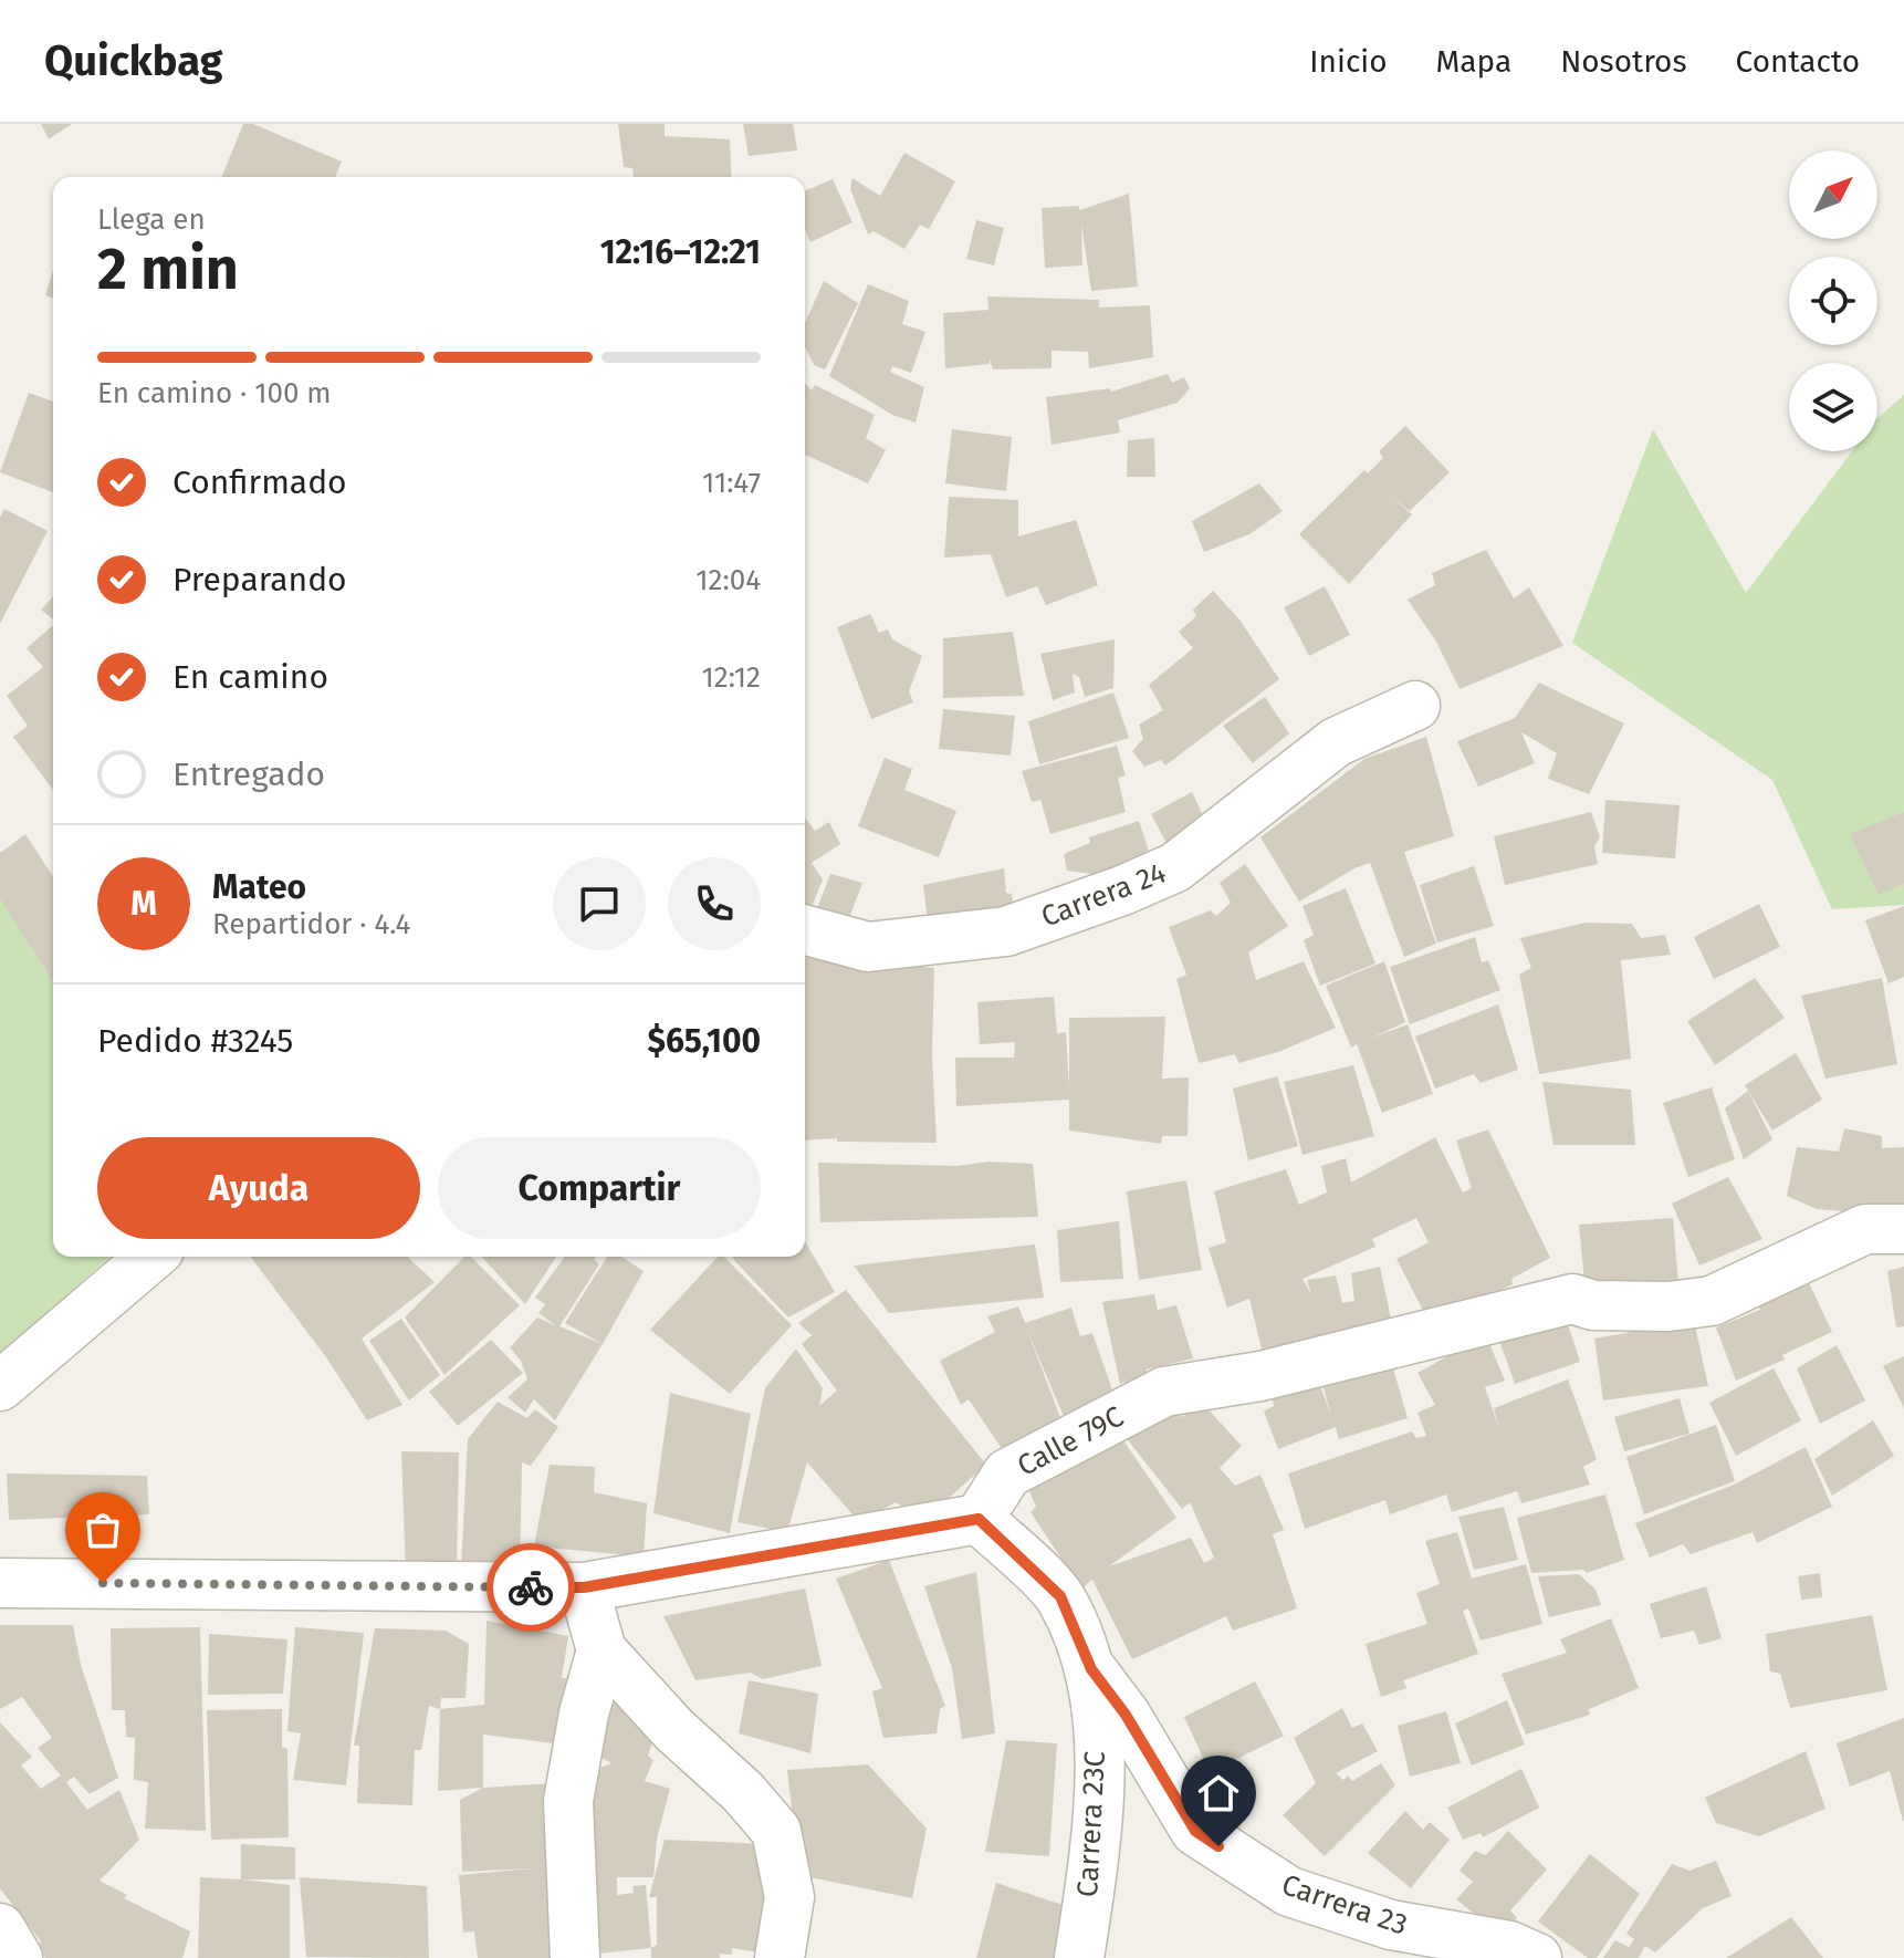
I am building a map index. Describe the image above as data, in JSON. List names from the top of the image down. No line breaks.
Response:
{"streets":{"street":["Carrera 24","Calle 79C","Carrera 23C","Carrera 23"]},"crossings":[["Calle 79C","Carrera 23C"],["Carrera 23C","Carrera 23"]],"north":"top right","page":{"header":"Quickbag","nav":["Inicio","Mapa","Nosotros","Contacto"],"heading":["2 min","Llega en","12:16–12:21"],"panel":["Mateo","Repartidor · 4.4","Pedido #3245","$65,100"],"bar":"En camino · 100 m","list":[["Confirmado","11:47"],["Preparando","12:04"],["En camino","12:12"],"Entregado"],"round":"M","buttons":["Ayuda","Compartir"]}}
